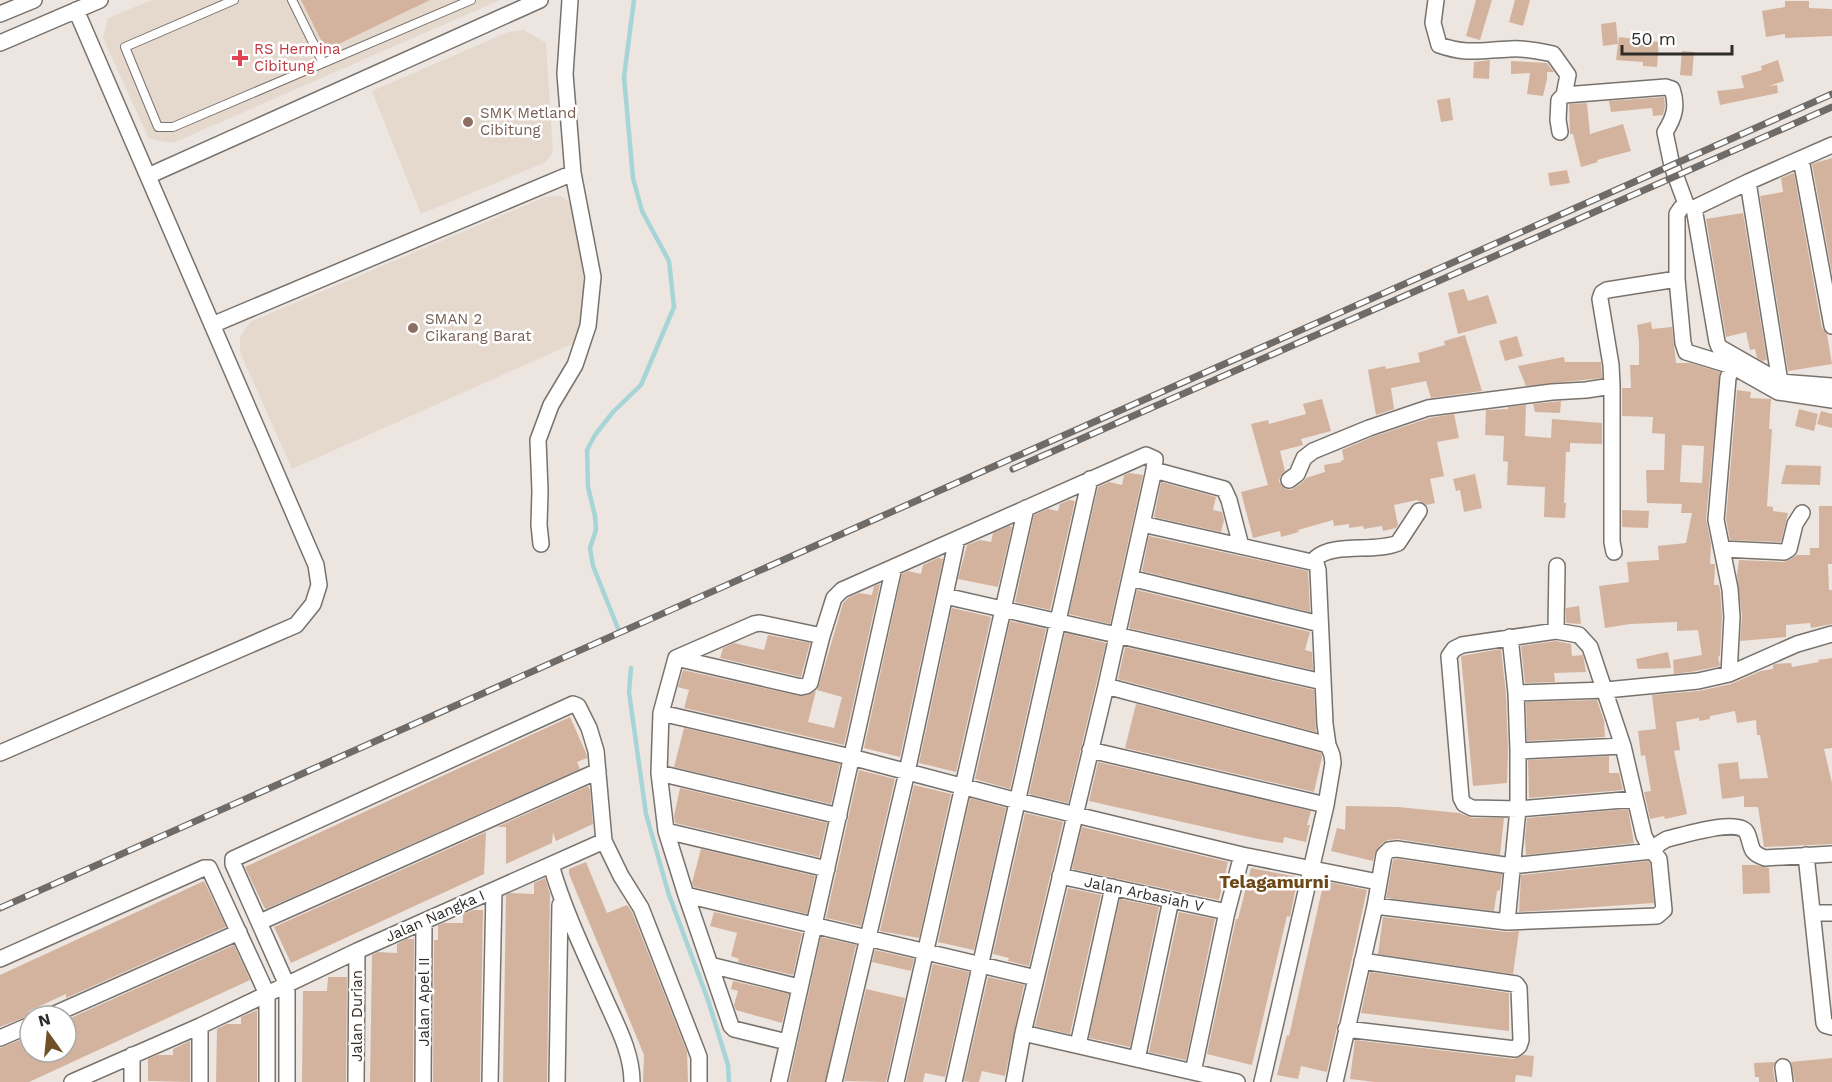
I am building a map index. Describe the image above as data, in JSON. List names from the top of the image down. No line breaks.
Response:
{"streets":{"street":["Jalan Arbasiah V","Jalan Nangka I","Jalan Apel II","Jalan Durian"]},"crossings":[["Jalan Nangka I","Jalan Apel II"],["Jalan Nangka I","Jalan Durian"]],"districts":["Telagamurni"],"places":{"health":["RS Hermina Cibitung"],"other":["SMK Metland Cibitung","SMAN 2 Cikarang Barat"]},"scale_bar":"50 m","north":"top"}
